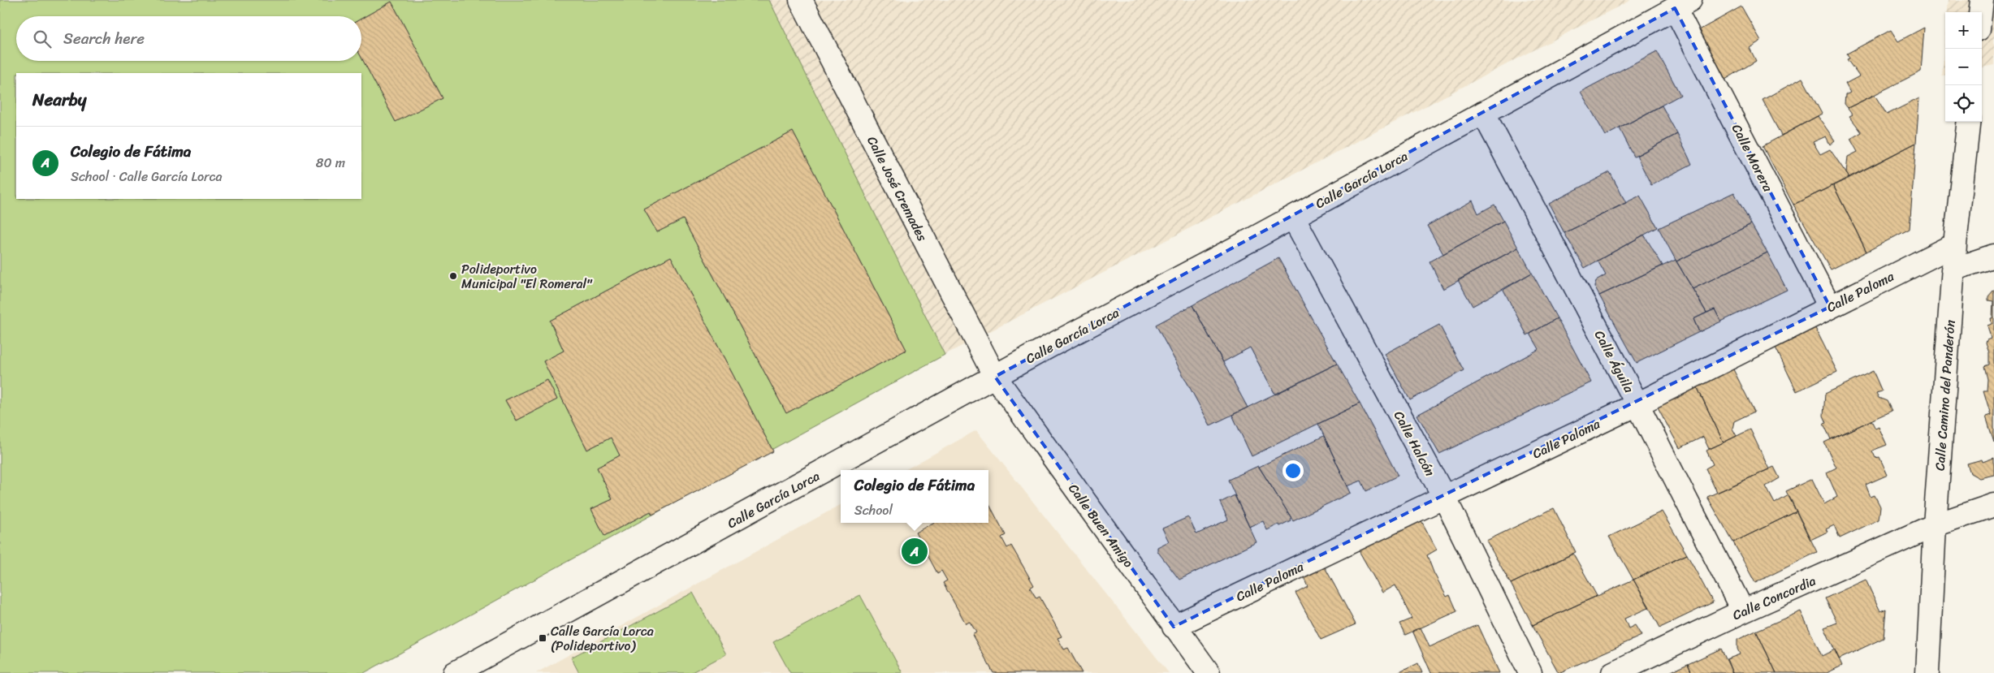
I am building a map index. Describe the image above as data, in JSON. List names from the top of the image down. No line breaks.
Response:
{"streets":{"street":["Calle Morera","Calle García Lorca","Calle José Cremades","Calle Paloma","Calle Águila","Calle Camino del Panderón","Calle Halcón","Calle Buen Amigo","Calle Concordia"]},"crossings":[["Calle Morera","Calle García Lorca"],["Calle Morera","Calle Paloma"],["Calle García Lorca","Calle José Cremades"],["Calle García Lorca","Calle Águila"],["Calle García Lorca","Calle Halcón"],["Calle García Lorca","Calle Buen Amigo"],["Calle José Cremades","Calle Buen Amigo"],["Calle Paloma","Calle Águila"],["Calle Paloma","Calle Camino del Panderón"],["Calle Paloma","Calle Halcón"],["Calle Paloma","Calle Buen Amigo"],["Calle Águila","Calle Concordia"],["Calle Camino del Panderón","Calle Concordia"]],"places":{"other":["Polideportivo Municipal \"El Romeral\""],"transit":["Calle García Lorca (Polideportivo)"]},"page":{"map_buttons":["+","−"],"search":"Search here","heading":"Nearby","list":[{"mark":"A","name":"Colegio de Fátima","note":"School · Calle García Lorca","value":"80 m"}],"popup":["Colegio de Fátima","School"],"pins":"A"}}
